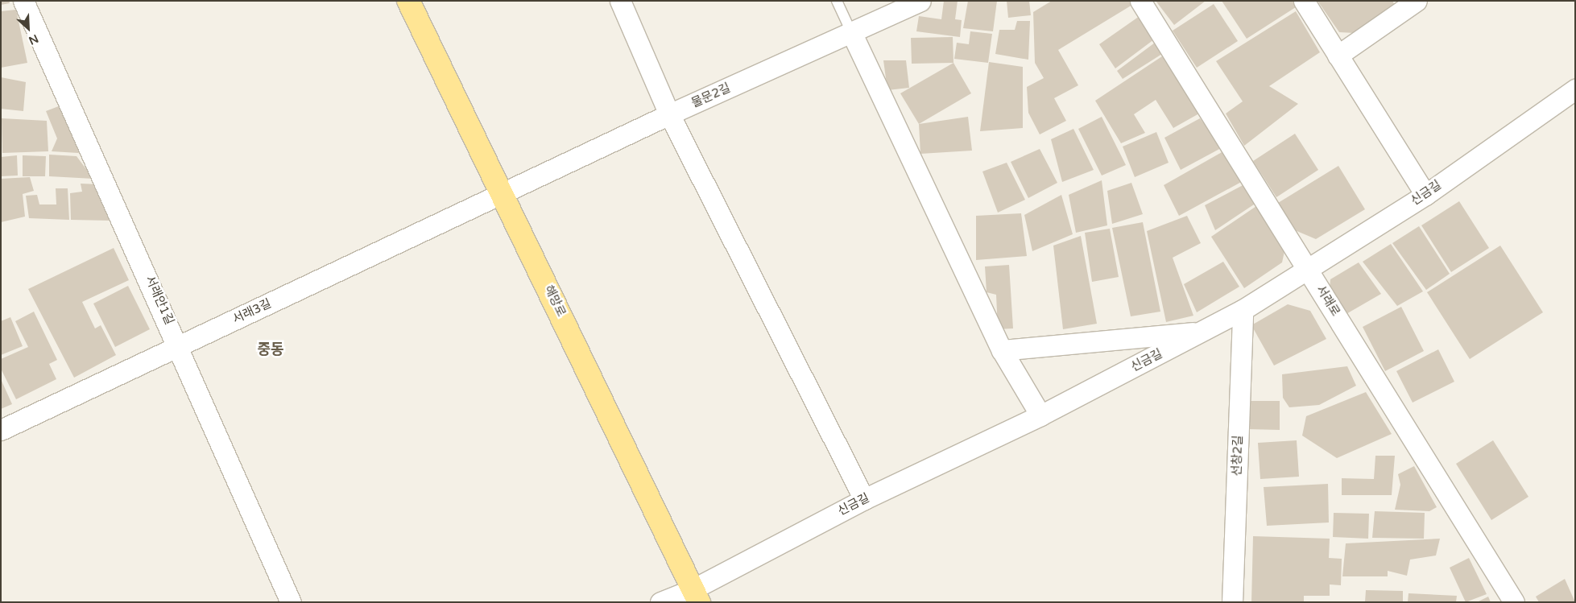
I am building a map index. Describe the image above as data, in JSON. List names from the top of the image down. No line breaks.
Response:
{"streets":{"main road":["해망로"],"street":["물문2길","신금길","서래안1길","서래로","서래3길","선창2길"]},"crossings":[["물문2길","해망로"],["물문2길","서래3길"],["신금길","해망로"],["신금길","서래로"],["신금길","선창2길"],["서래안1길","서래3길"],["해망로","서래3길"]],"districts":["중동"],"north":"bottom right"}
